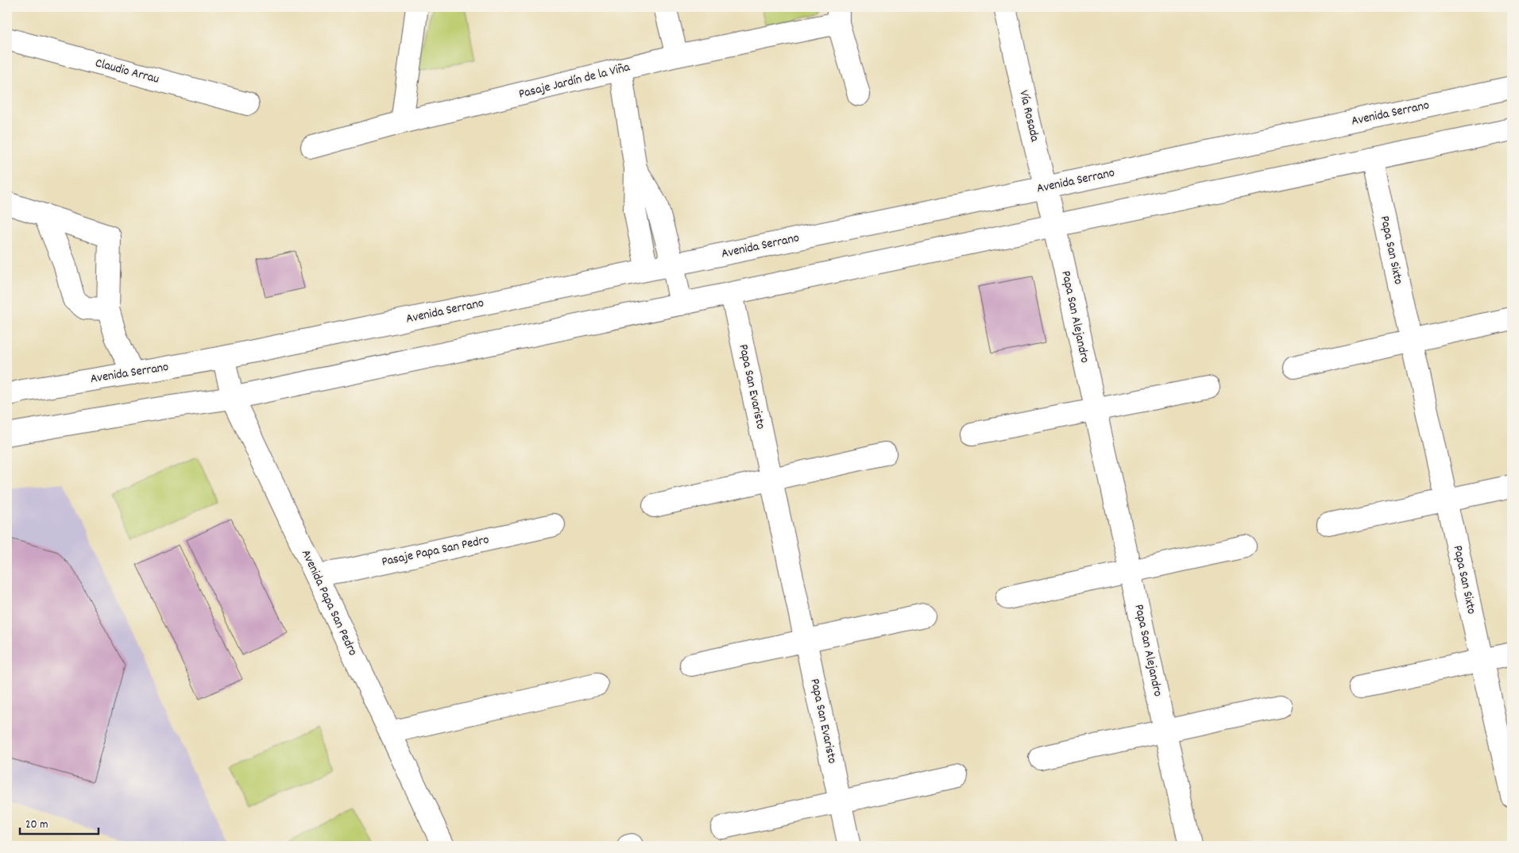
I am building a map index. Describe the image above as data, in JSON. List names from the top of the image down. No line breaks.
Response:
{"streets":{"street":["Claudio Arrau","Pasaje Jardín de la Viña","Avenida Serrano","Vía Rosada","Papa San Sixto","Papa San Alejandro","Papa San Evaristo","Pasaje Papa San Pedro","Avenida Papa San Pedro"]},"crossings":[["Avenida Serrano","Vía Rosada"],["Avenida Serrano","Avenida Papa San Pedro"],["Vía Rosada","Papa San Alejandro"],["Pasaje Papa San Pedro","Avenida Papa San Pedro"]],"scale_bar":"20 m"}
